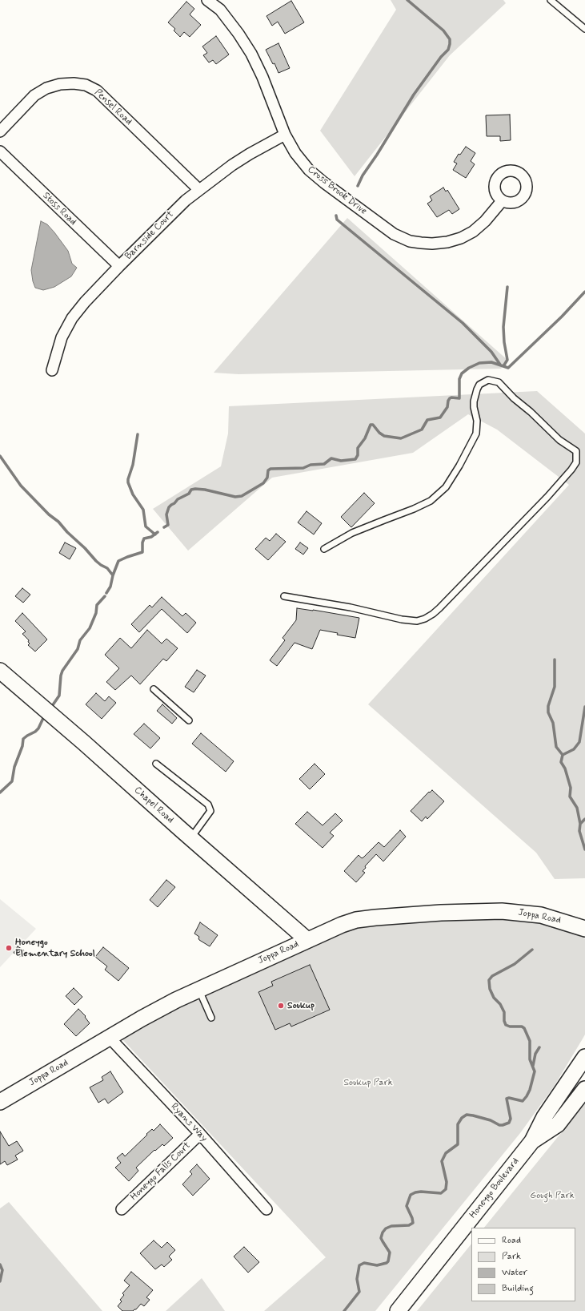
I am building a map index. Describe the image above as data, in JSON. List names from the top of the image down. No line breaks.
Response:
{"streets":{"street":["Pensel Road","Cross Brook Drive","Stoss Road","Barnside Court","Chapel Road","Joppa Road","Ryans Way","Honeygo Falls Court","Honeygo Boulevard"]},"crossings":[["Pensel Road","Barnside Court"],["Cross Brook Drive","Barnside Court"],["Stoss Road","Barnside Court"],["Chapel Road","Joppa Road"],["Joppa Road","Ryans Way"],["Ryans Way","Honeygo Falls Court"]],"parks":["Soukup Park","Gough Park"],"places":["Honeygo Elementary School","Soukup"],"legend":["Road","Park","Water","Building"]}
